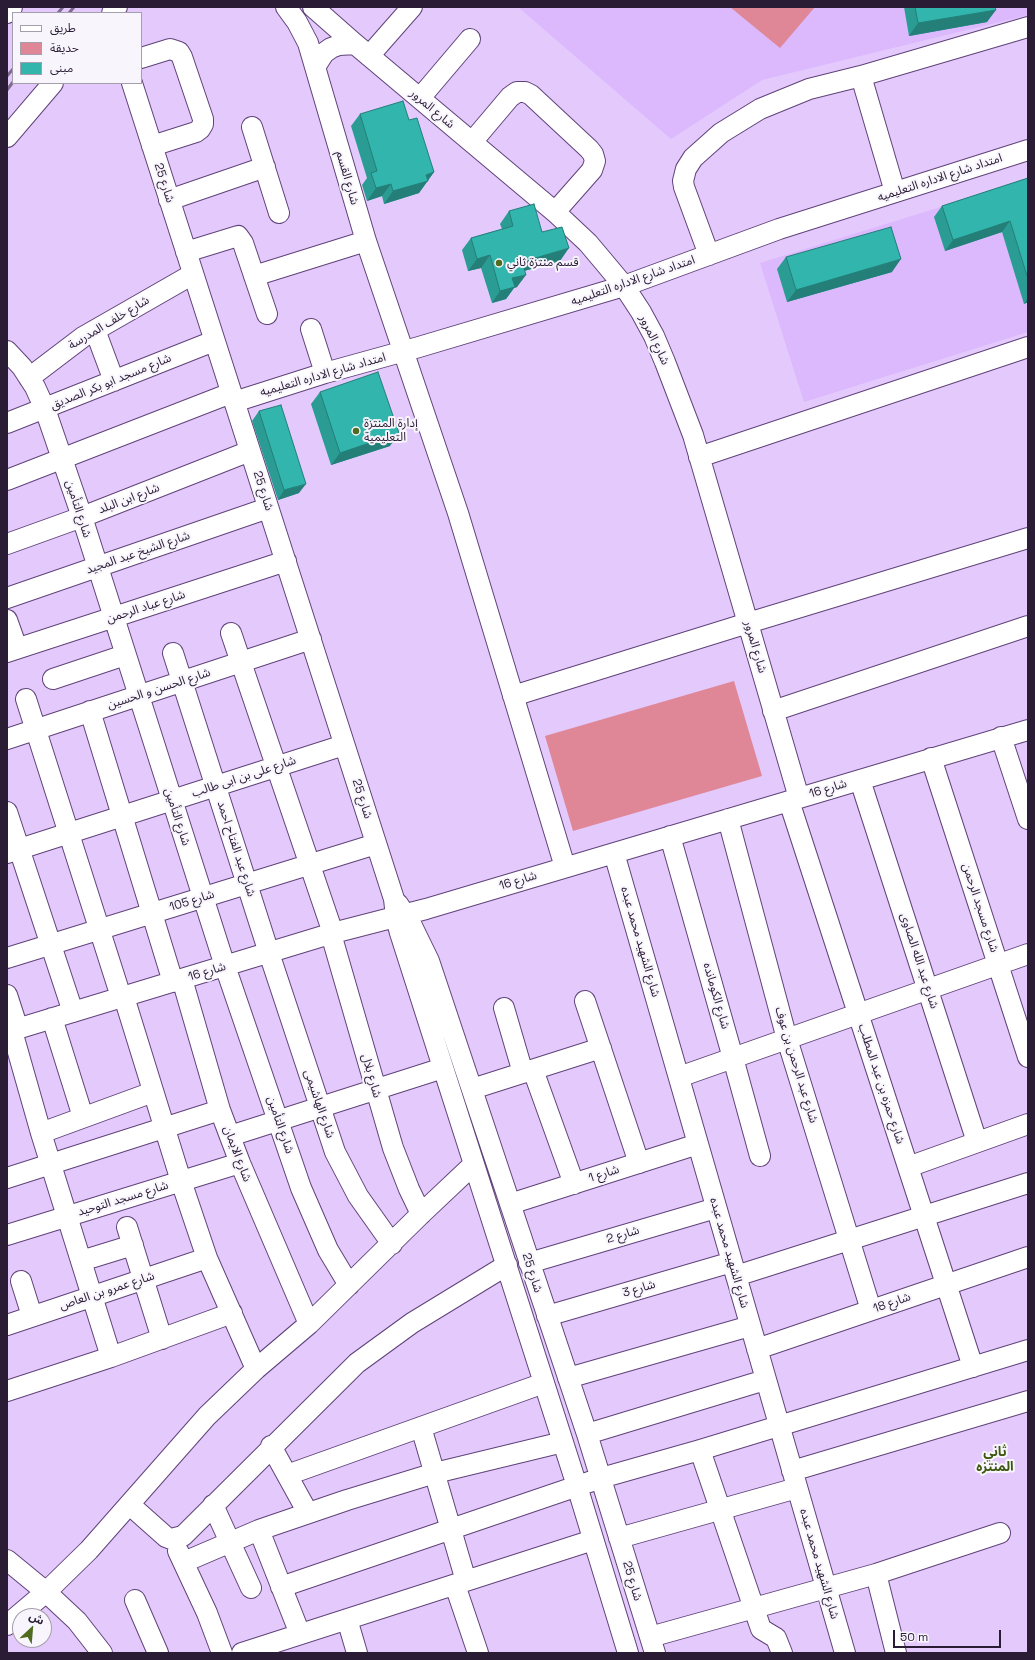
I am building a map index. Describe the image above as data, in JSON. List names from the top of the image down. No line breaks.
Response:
{"streets":{"street":["شارع المرور","شارع القسم","امتداد شارع الاداره التعليميه","شارع 25","شارع خلف المدرسة","شارع مسجد ابو بكر الصديق","شارع ابن البلد","شارع التأمين","شارع الشيخ عبد المجيد","شارع عباد الرحمن","شارع الحسن و الحسين","شارع على بن ابى طالب","شارع 16","شارع عبد الفتاح احمد","شارع 105","شارع مسجد الرحمن","شارع الشهيد محمد عبده","شارع عبد الله الصاوى","شارع الكومانده","شارع عبد الرحمن بن عوف","شارع بلال","شارع حمزه بن عبد المطلب","شارع الهاشيمى","شارع الايمان","شارع 1","شارع مسجد التوحيد","شارع 2","شارع 3","شارع عمرو بن العاص","شارع 18"]},"crossings":[["شارع المرور","امتداد شارع الاداره التعليميه"],["شارع المرور","شارع 16"],["شارع المرور","شارع حمزه بن عبد المطلب"],["شارع القسم","امتداد شارع الاداره التعليميه"],["شارع القسم","شارع 16"],["امتداد شارع الاداره التعليميه","شارع 25"],["امتداد شارع الاداره التعليميه","شارع التأمين"],["شارع 25","شارع خلف المدرسة"],["شارع 25","شارع مسجد ابو بكر الصديق"],["شارع 25","شارع ابن البلد"],["شارع 25","شارع الشيخ عبد المجيد"],["شارع 25","شارع عباد الرحمن"],["شارع 25","شارع الحسن و الحسين"],["شارع 25","شارع على بن ابى طالب"],["شارع 25","شارع 16"],["شارع 25","شارع 105"],["شارع 25","شارع 1"],["شارع 25","شارع 2"],["شارع 25","شارع 3"],["شارع خلف المدرسة","شارع التأمين"],["شارع مسجد ابو بكر الصديق","شارع التأمين"],["شارع ابن البلد","شارع التأمين"],["شارع التأمين","شارع الشيخ عبد المجيد"],["شارع التأمين","شارع عباد الرحمن"],["شارع التأمين","شارع الحسن و الحسين"],["شارع التأمين","شارع على بن ابى طالب"],["شارع التأمين","شارع 16"],["شارع التأمين","شارع 105"],["شارع الحسن و الحسين","شارع عبد الفتاح احمد"],["شارع الحسن و الحسين","شارع بلال"],["شارع الحسن و الحسين","شارع الايمان"],["شارع على بن ابى طالب","شارع عبد الفتاح احمد"],["شارع على بن ابى طالب","شارع بلال"],["شارع على بن ابى طالب","شارع الايمان"],["شارع 16","شارع عبد الفتاح احمد"],["شارع 16","شارع مسجد الرحمن"],["شارع 16","شارع الشهيد محمد عبده"],["شارع 16","شارع عبد الله الصاوى"],["شارع 16","شارع الكومانده"],["شارع 16","شارع عبد الرحمن بن عوف"],["شارع 16","شارع بلال"],["شارع 16","شارع حمزه بن عبد المطلب"],["شارع 16","شارع الهاشيمى"],["شارع 16","شارع الايمان"],["شارع عبد الفتاح احمد","شارع 105"],["شارع عبد الفتاح احمد","شارع الهاشيمى"],["شارع 105","شارع بلال"],["شارع 105","شارع الايمان"],["شارع الشهيد محمد عبده","شارع 1"],["شارع الشهيد محمد عبده","شارع 2"],["شارع الشهيد محمد عبده","شارع 3"],["شارع الشهيد محمد عبده","شارع 18"],["شارع عبد الرحمن بن عوف","شارع 3"],["شارع عبد الرحمن بن عوف","شارع 18"],["شارع حمزه بن عبد المطلب","شارع 3"],["شارع حمزه بن عبد المطلب","شارع 18"],["شارع الايمان","شارع مسجد التوحيد"]],"districts":["ثاني المنتزه"],"places":["قسم منتزة ثاني","إدارة المنتزة التعليمية"],"legend":["طريق","حديقة","مبنى"],"scale_bar":"50 m","north":"top right"}
